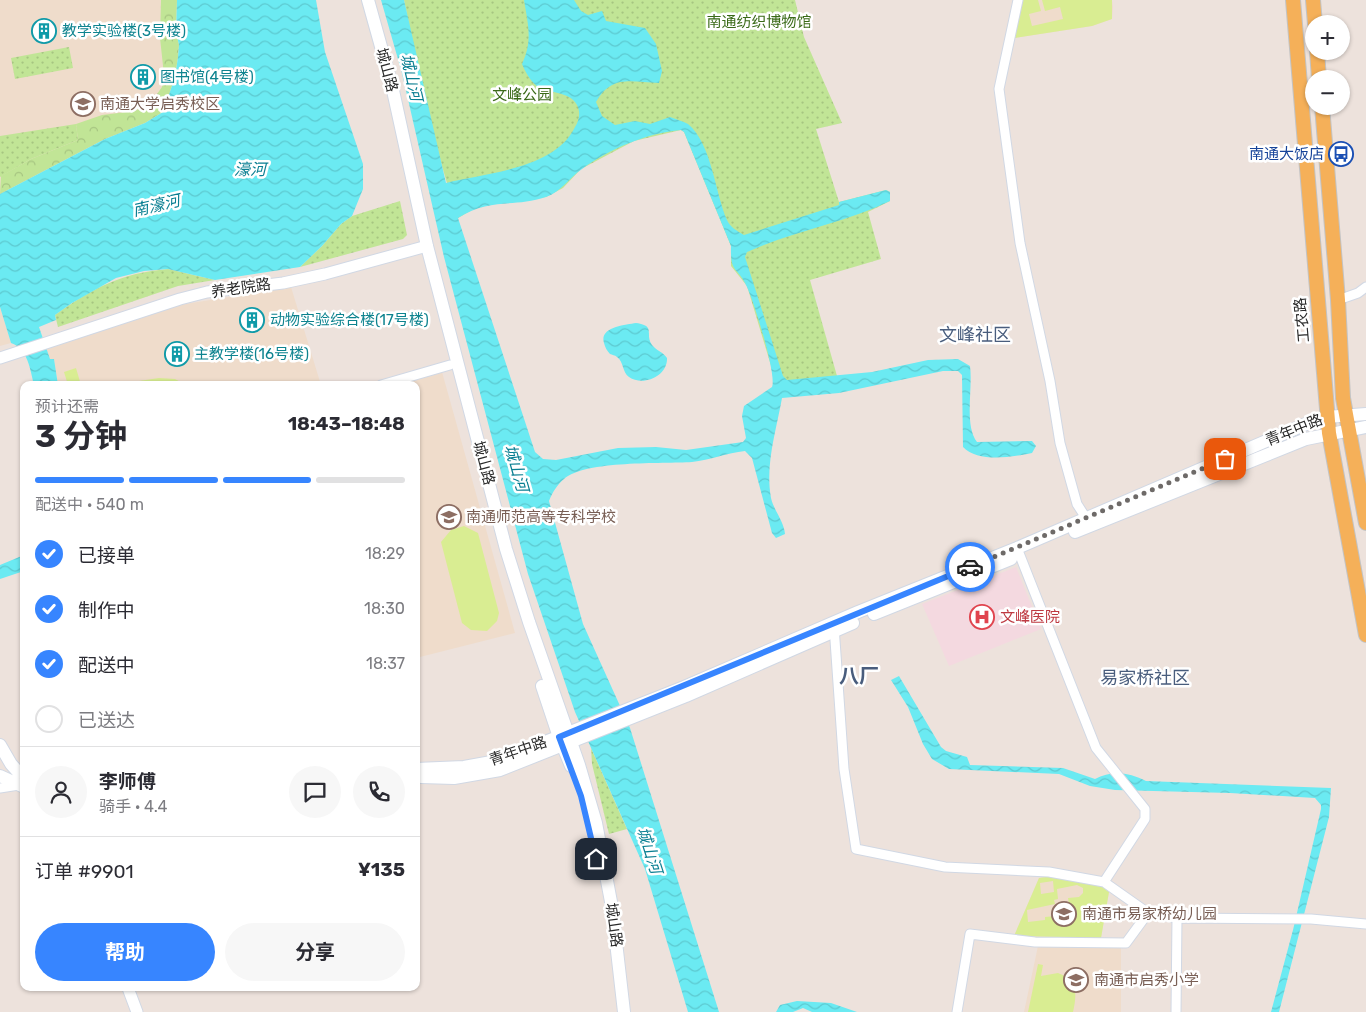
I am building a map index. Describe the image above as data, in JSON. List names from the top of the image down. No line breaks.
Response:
{"streets":{"main road":["城山路","工农路","青年中路"],"street":["养老院路"]},"crossings":[["城山路","养老院路"],["城山路","青年中路"],["工农路","青年中路"]],"districts":["文峰社区","八厂","易家桥社区"],"water":["城山河","濠河","南濠河"],"parks":["南通纺织博物馆","文峰公园"],"places":{"building":["教学实验楼(3号楼)","图书馆(4号楼)","动物实验综合楼(17号楼)","主教学楼(16号楼)"],"school or university":["南通大学启秀校区","南通师范高等专科学校","南通市易家桥幼儿园","南通市启秀小学"],"bus stop":["南通大饭店"],"hospital":["文峰医院"]},"page":{"map_buttons":["+","−"],"heading":["3 分钟","预计还需","18:43–18:48"],"panel":["李师傅","骑手 · 4.4","订单 #9901","¥135"],"bar":"配送中 · 540 m","list":[["已接单","18:29"],["制作中","18:30"],["配送中","18:37"],"已送达"],"buttons":["帮助","分享"]}}
